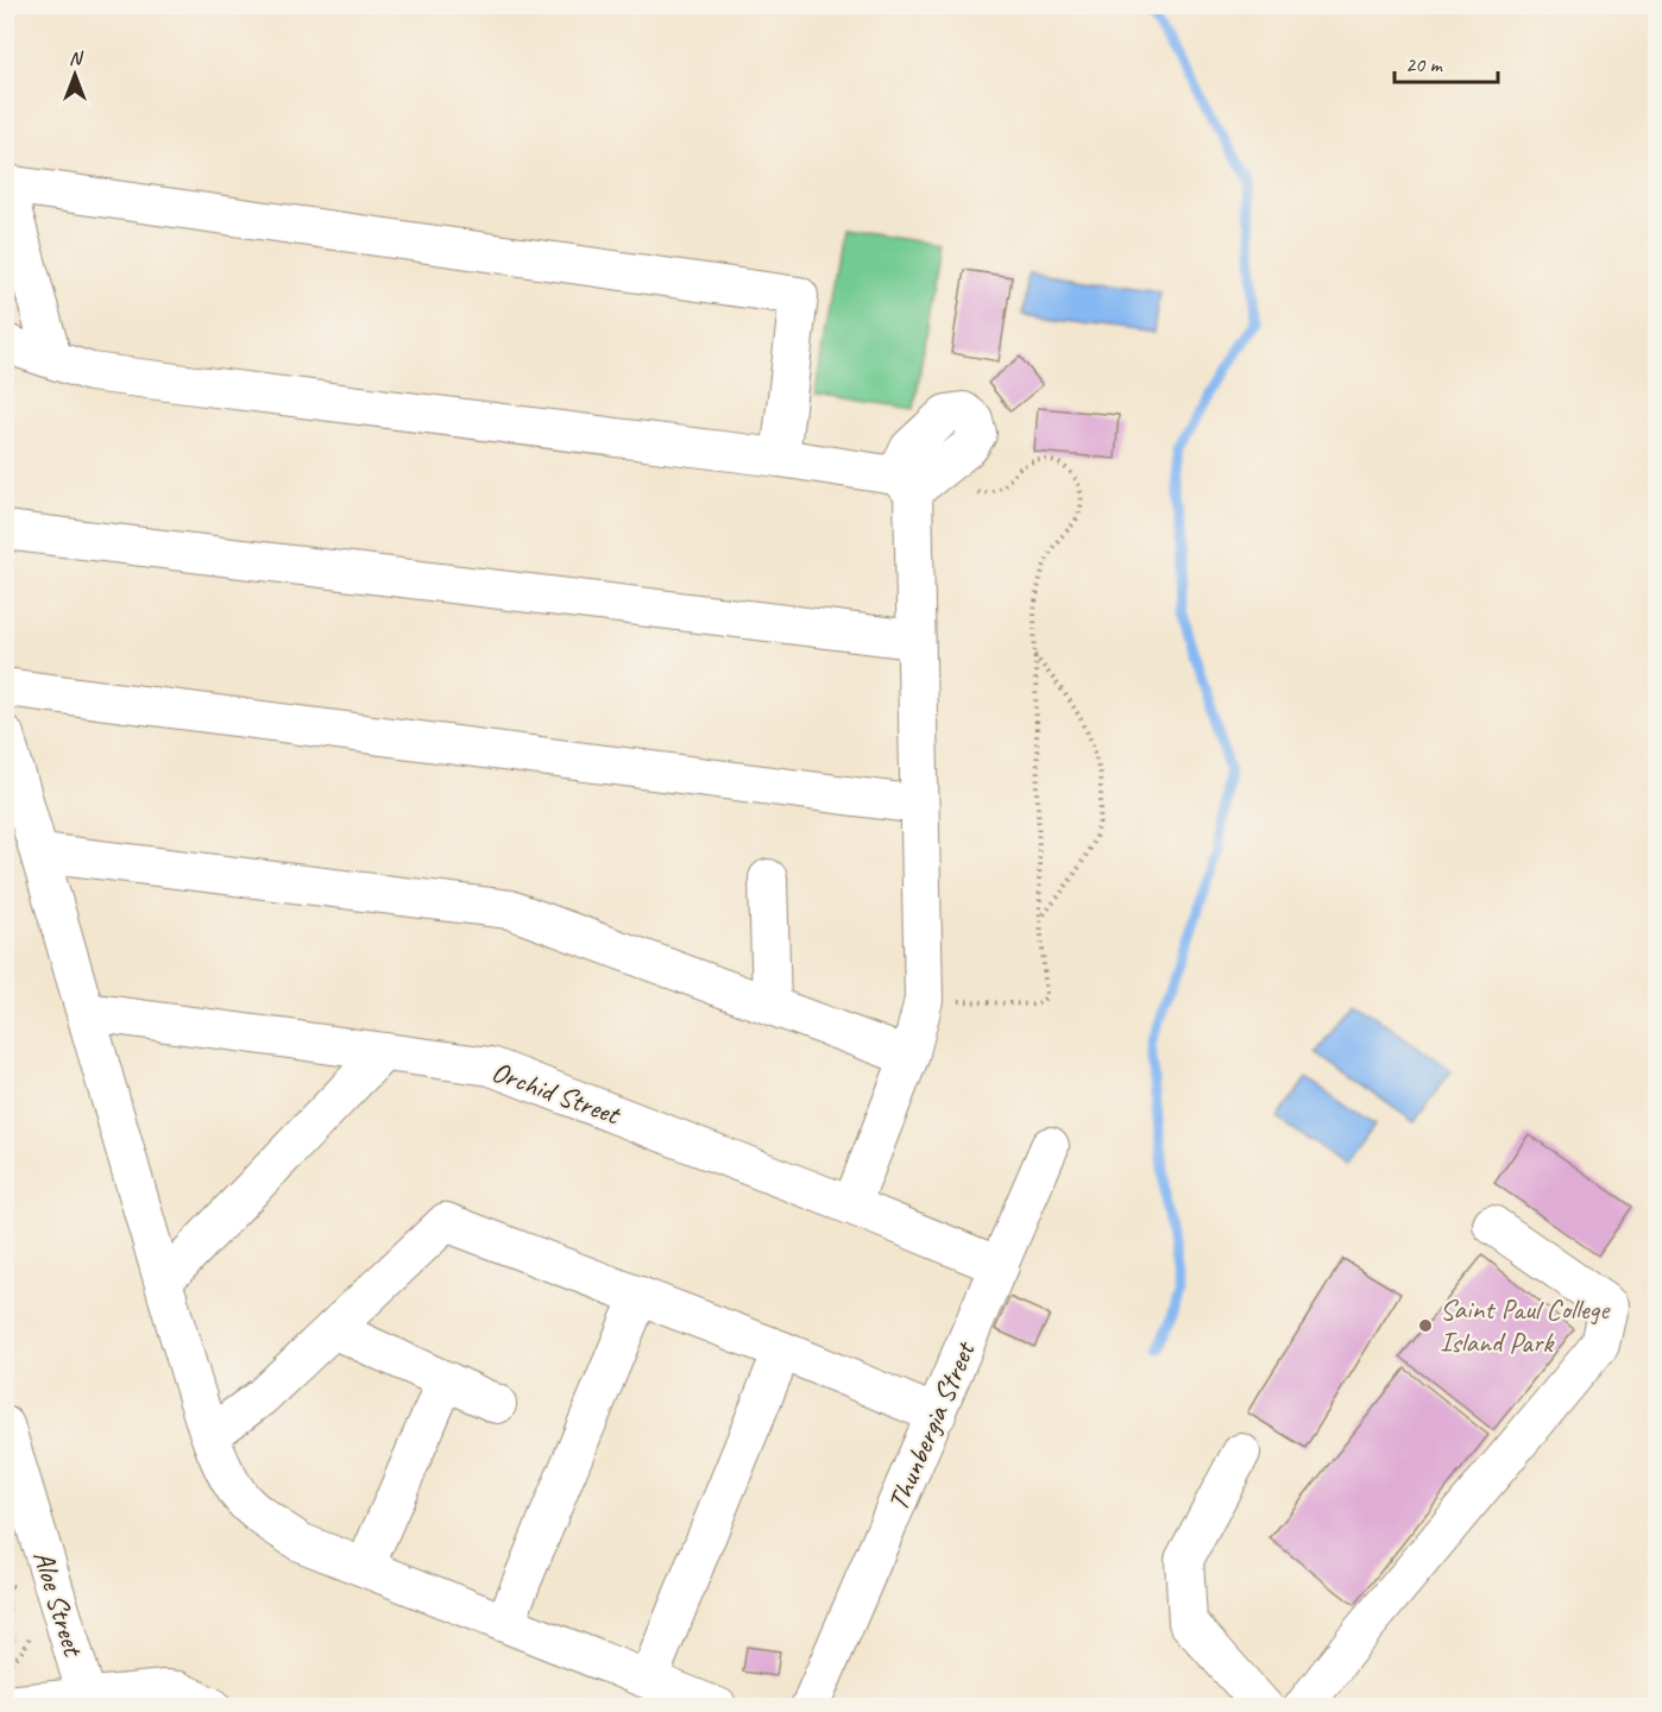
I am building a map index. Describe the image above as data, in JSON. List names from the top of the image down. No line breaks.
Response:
{"streets":{"street":["Orchid Street","Thunbergia Street","Aloe Street"]},"crossings":[["Orchid Street","Thunbergia Street"]],"places":["Saint Paul College Island Park"],"scale_bar":"20 m","north":"top"}
